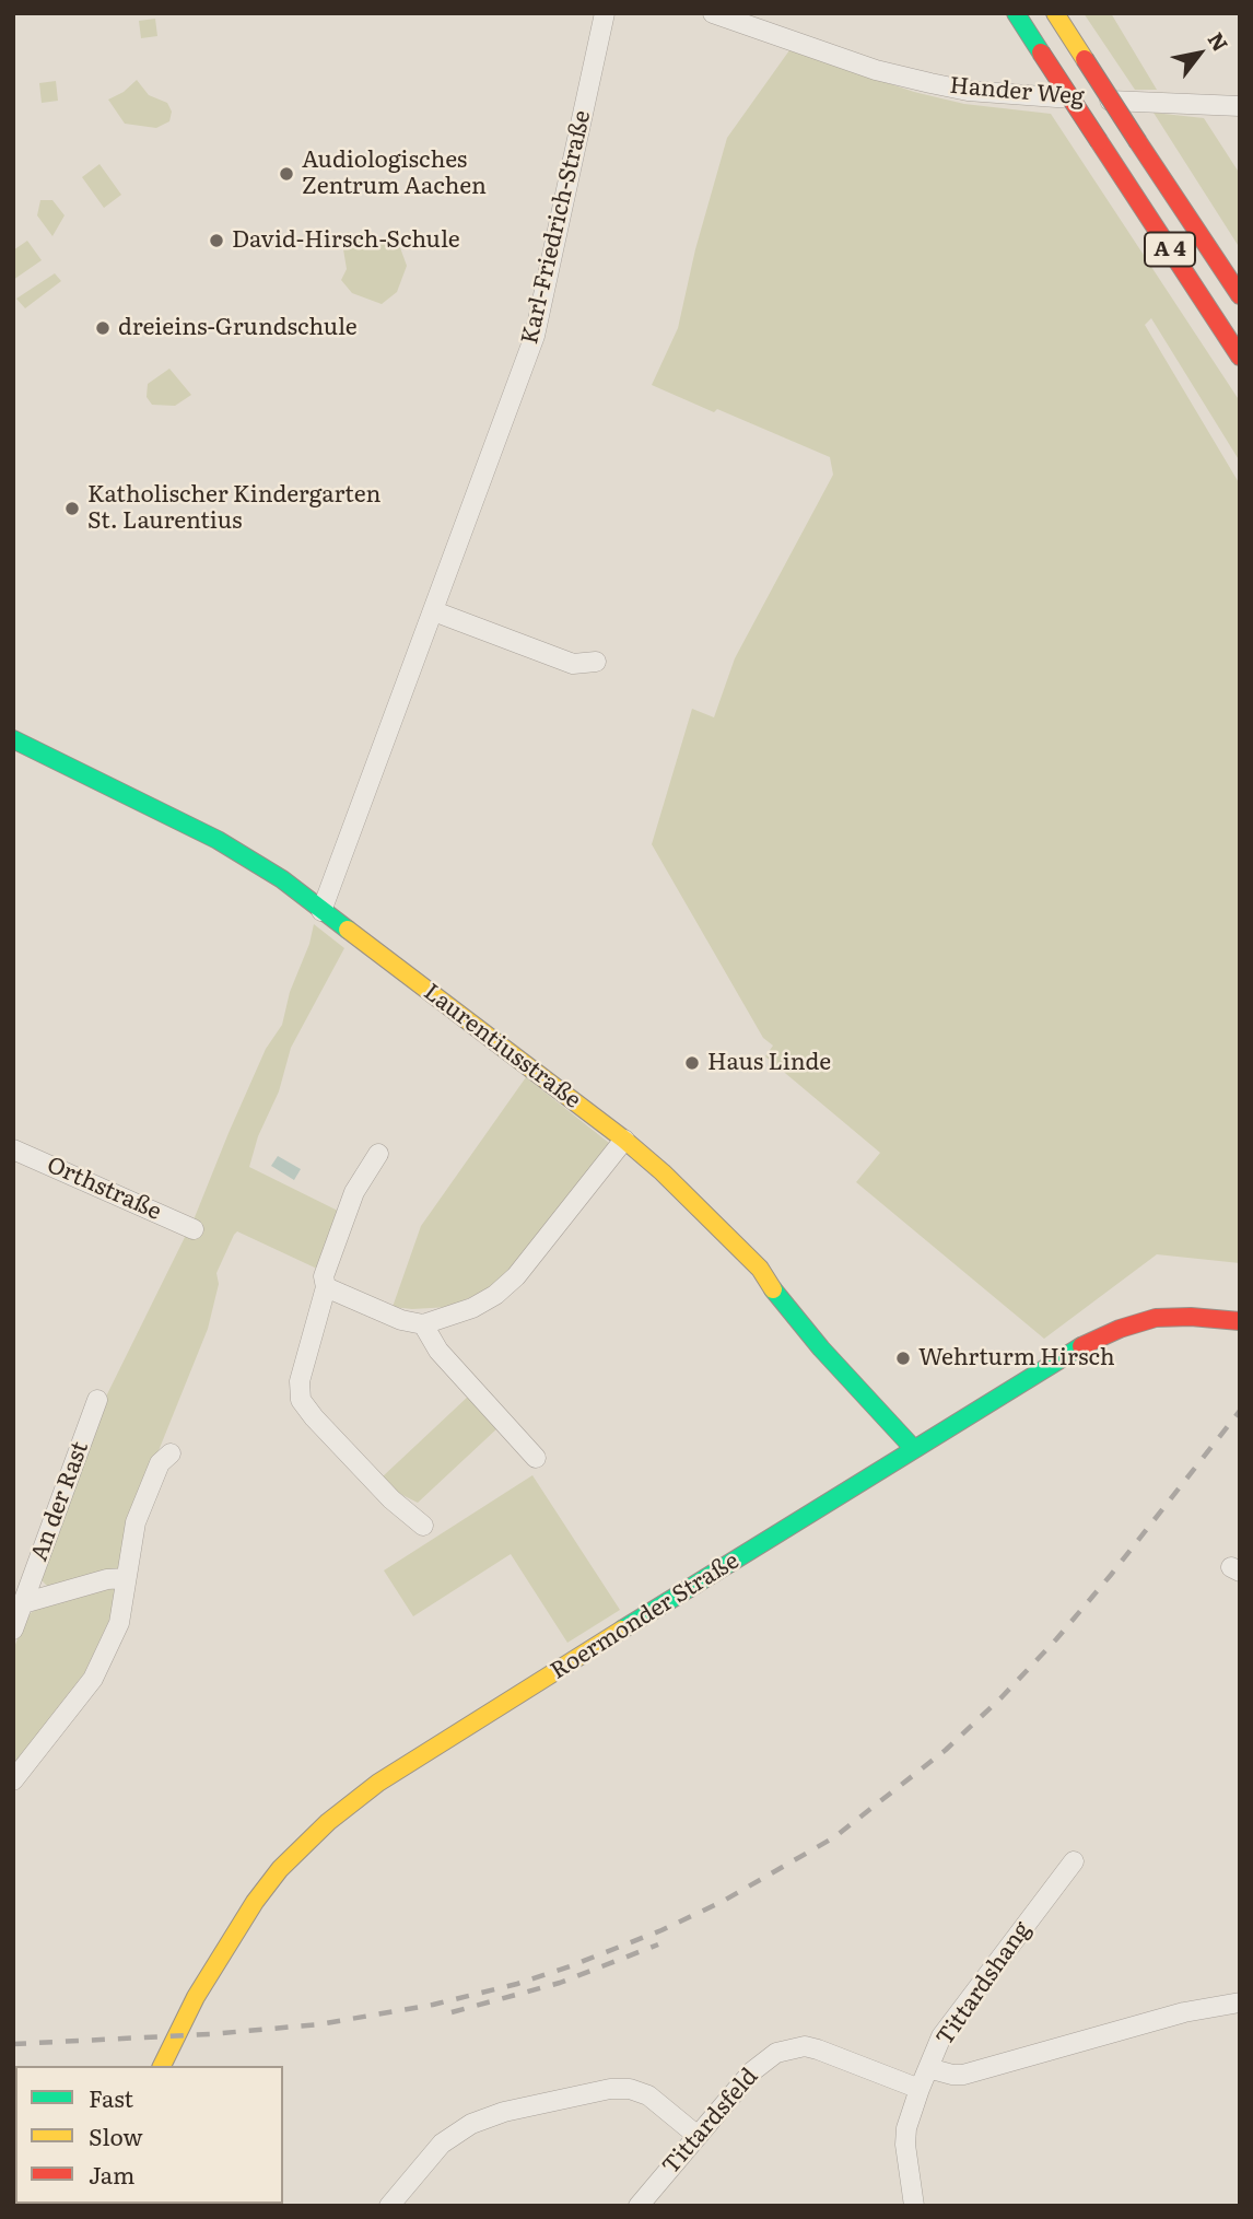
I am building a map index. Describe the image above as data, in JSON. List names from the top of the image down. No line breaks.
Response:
{"streets":{"main road":["A 4","Laurentiusstraße","Roermonder Straße"],"street":["Hander Weg","Karl-Friedrich-Straße","Orthstraße","An der Rast","Tittardshang","Tittardsfeld"]},"crossings":[["Karl-Friedrich-Straße","Laurentiusstraße"],["Laurentiusstraße","Roermonder Straße"],["Tittardshang","Tittardsfeld"]],"places":["Audiologisches Zentrum Aachen","David-Hirsch-Schule","dreieins-Grundschule","Katholischer Kindergarten St. Laurentius","Haus Linde","Wehrturm Hirsch"],"legend":["Fast","Slow","Jam"],"north":"top right"}
